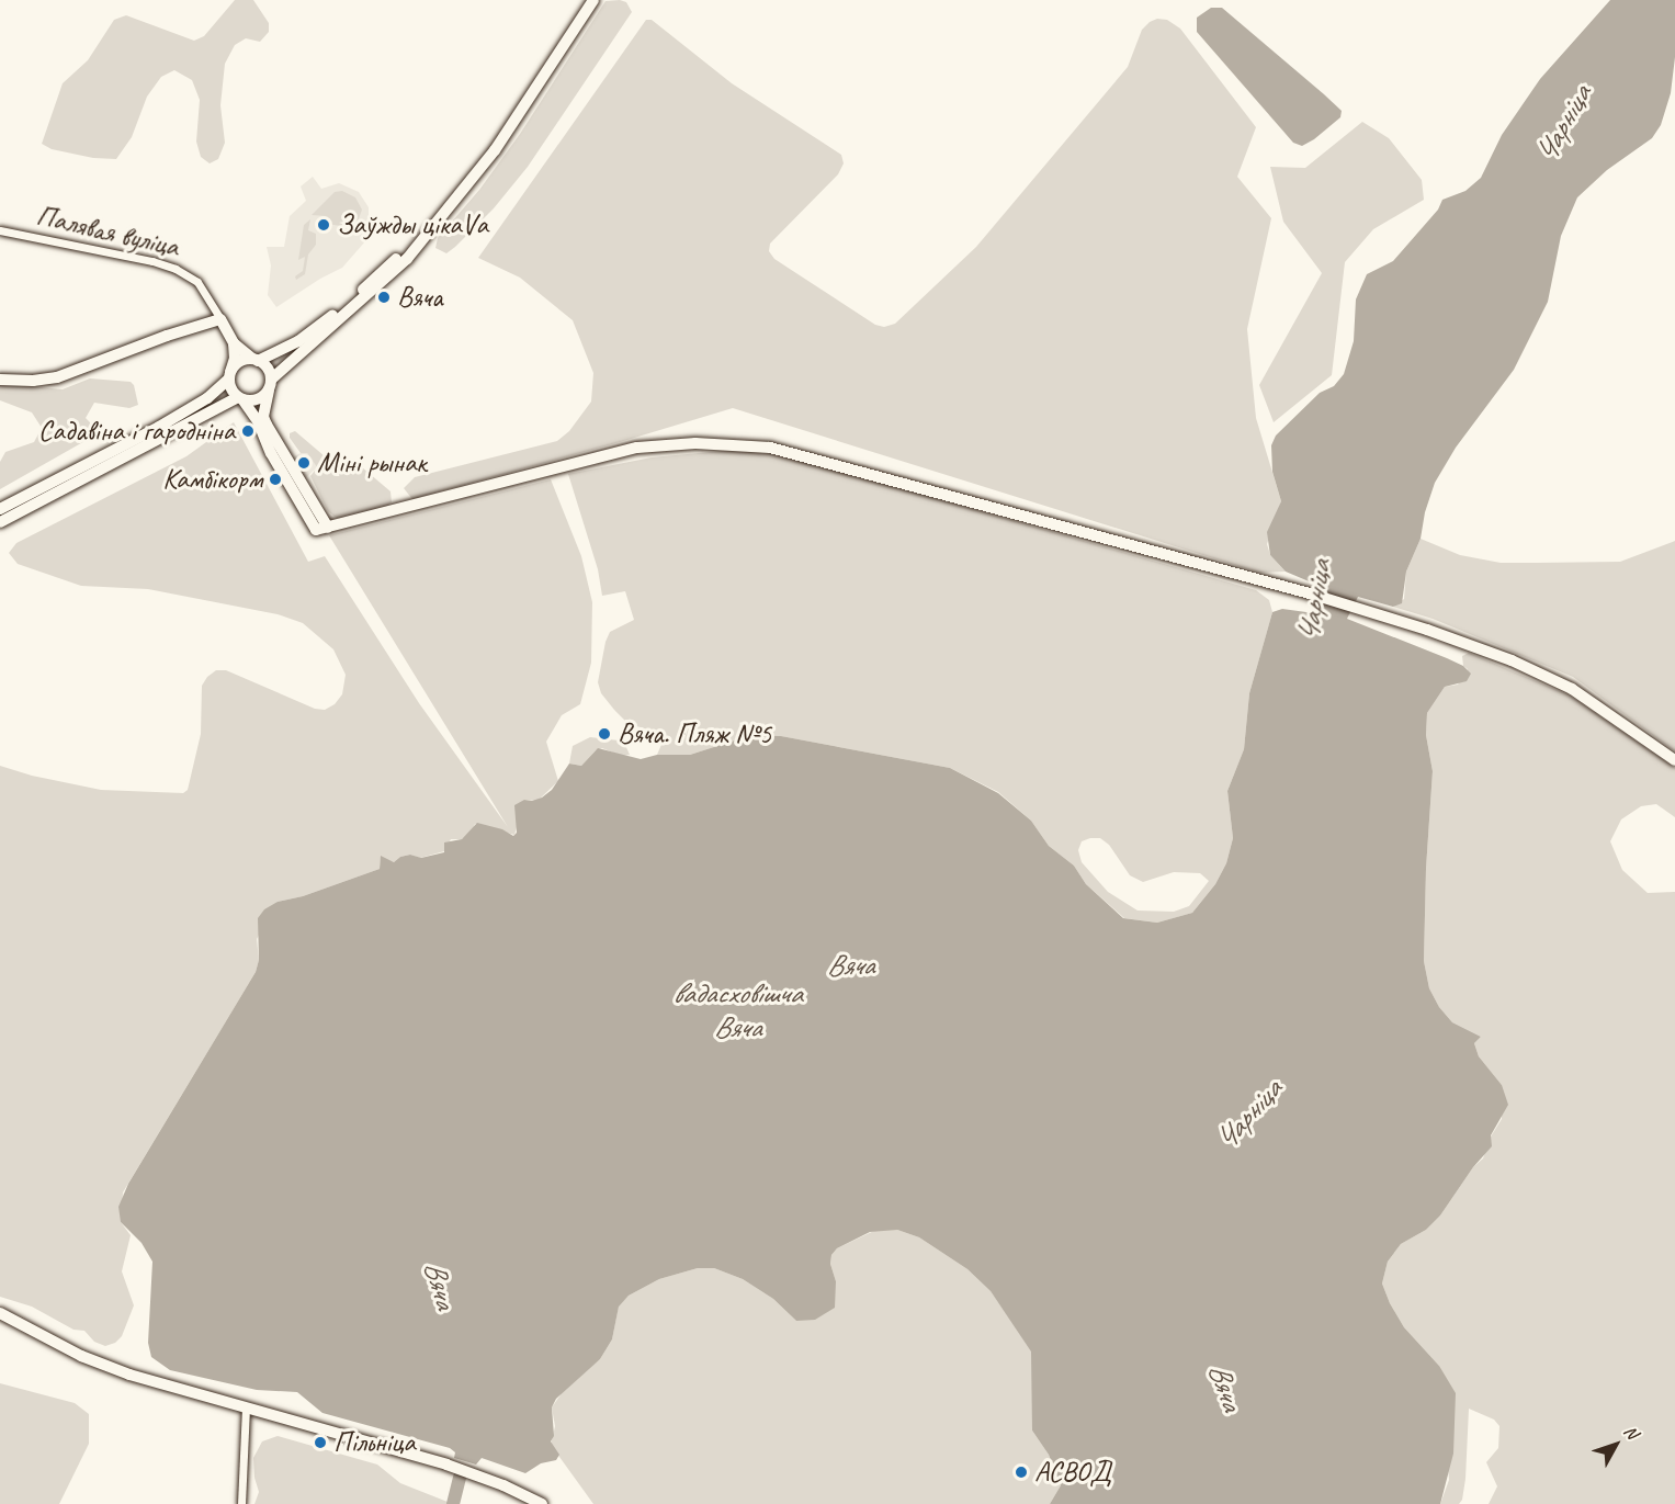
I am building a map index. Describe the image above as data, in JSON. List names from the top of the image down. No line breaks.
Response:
{"streets":{"street":["Палявая вуліца"]},"water":["Чарніца","Вяча","вадасховішча Вяча"],"places":["Заўжды цікаVа","Вяча","Садавіна і гародніна","Міні рынак","Камбікорм","Вяча. Пляж №5","Пільніца","АСВОД"],"north":"top right"}
